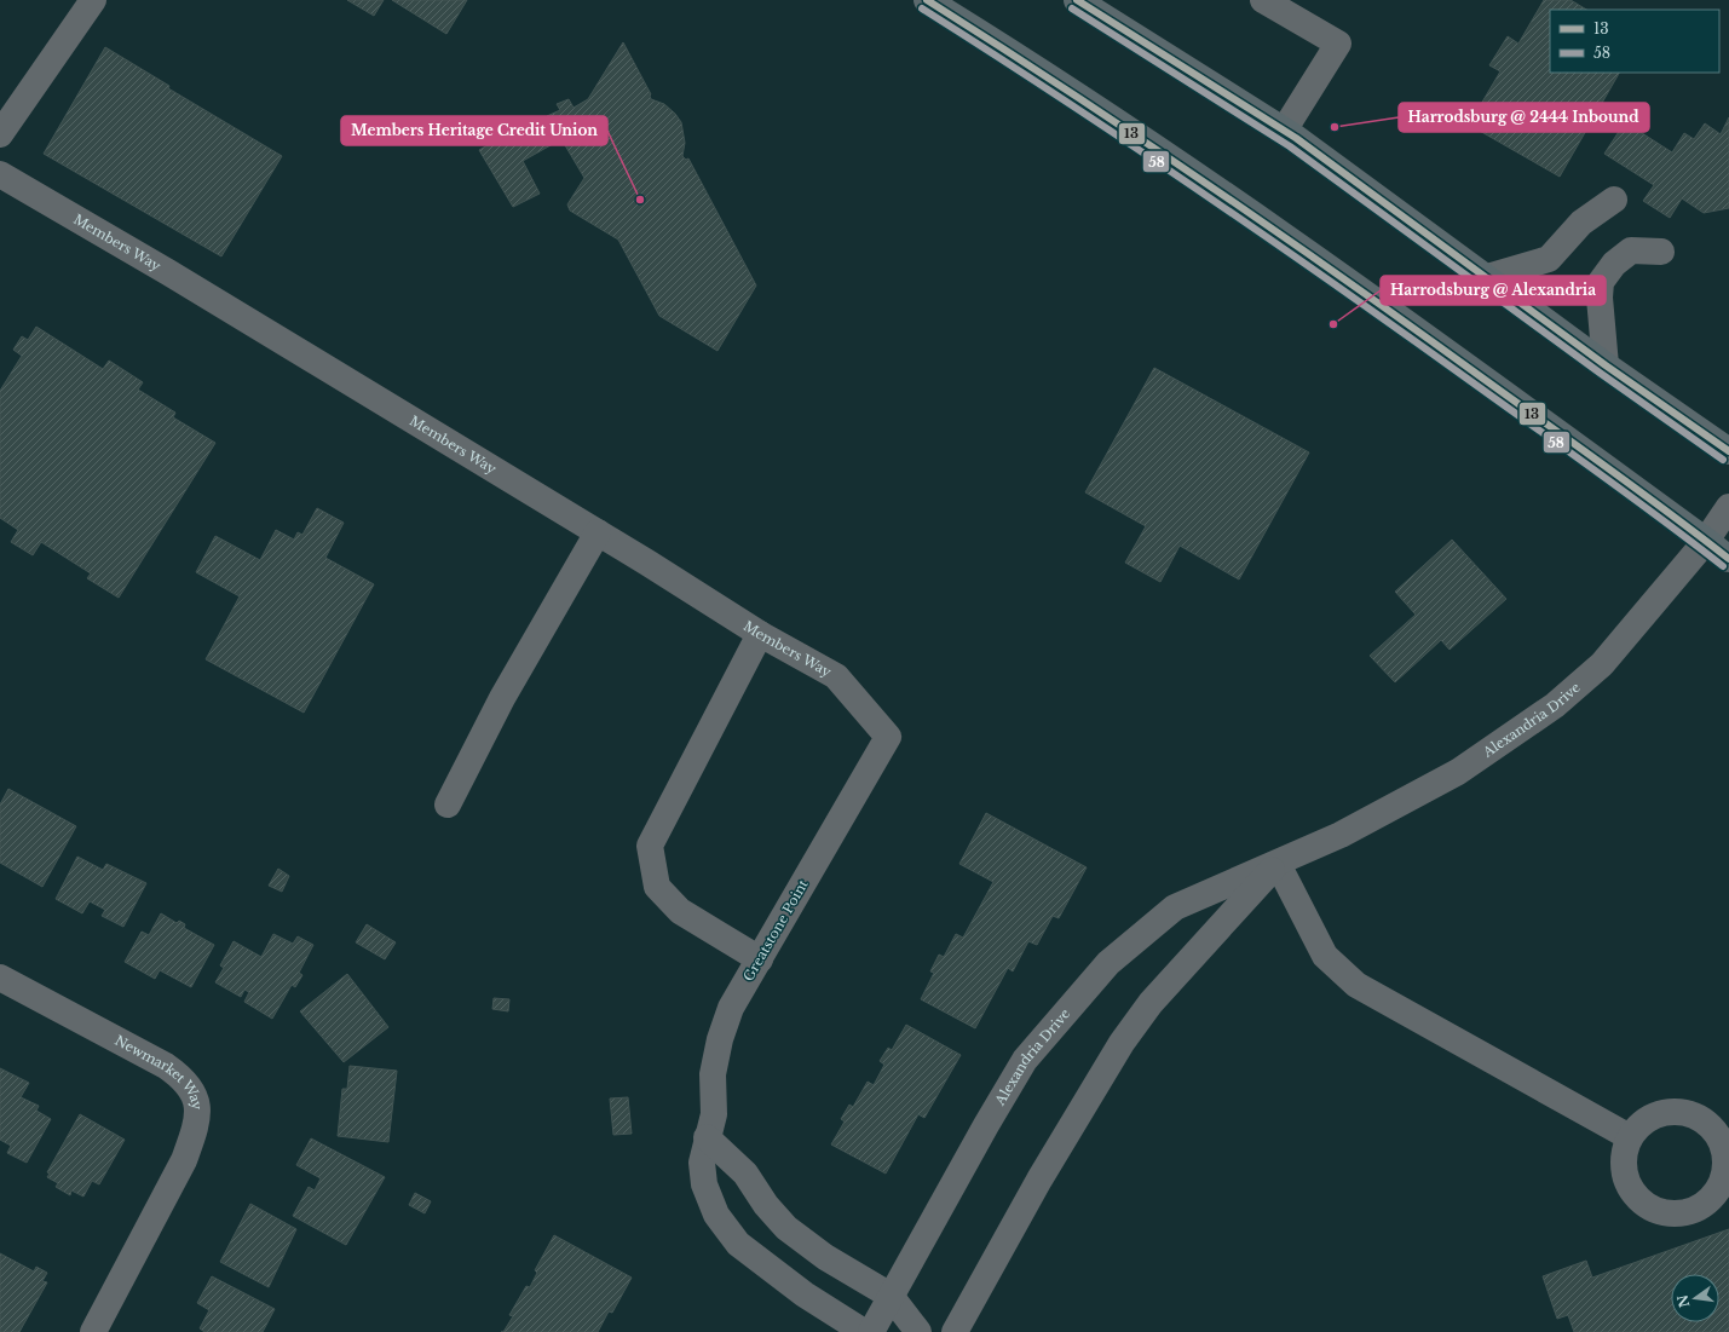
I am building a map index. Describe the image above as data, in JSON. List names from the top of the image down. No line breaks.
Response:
{"streets":{"street":["Members Way","Alexandria Drive","Greatstone Point","Newmarket Way"]},"crossings":[["Members Way","Greatstone Point"]],"places":["Harrodsburg @ 2444 Inbound","Members Heritage Credit Union","Harrodsburg @ Alexandria"],"lines":["transit line 13","transit line 58"],"legend":["13","58"],"north":"left"}
